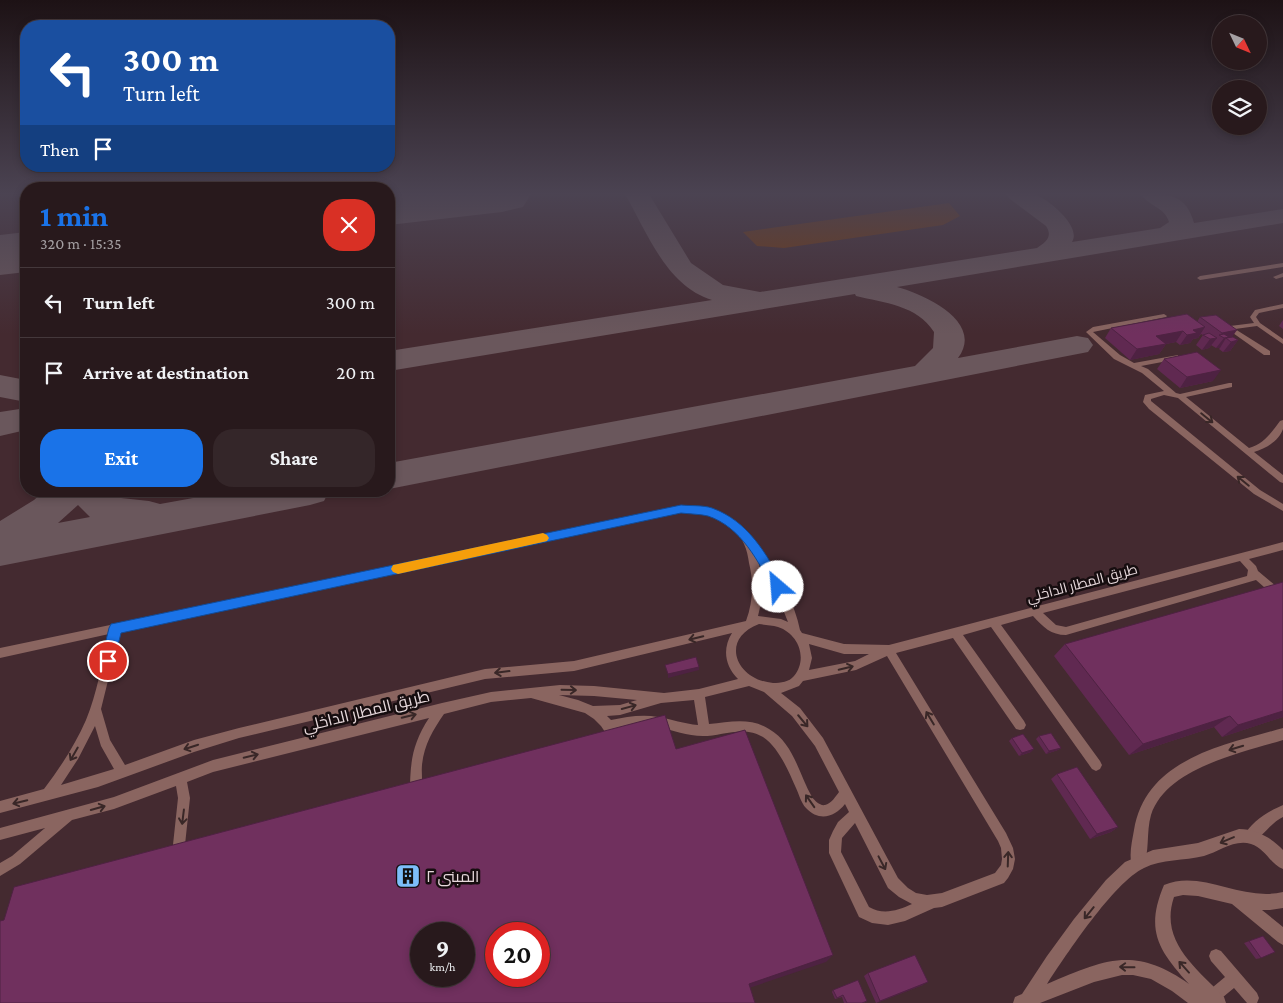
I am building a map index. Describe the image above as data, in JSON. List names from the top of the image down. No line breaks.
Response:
{"streets":{"lane":["طريق المطار الداخلي"]},"places":{"building":["المبنى ٢"]},"north":"bottom right","page":{"turn":["300 m","Turn left"],"then":"Then","heading":["1 min","320 m · 15:35"],"list":[{"name":"Turn left","value":"300 m"},{"name":"Arrive at destination","value":"20 m"}],"buttons":["Exit","Share"],"speed":"9 km/h","limit":"20"}}
